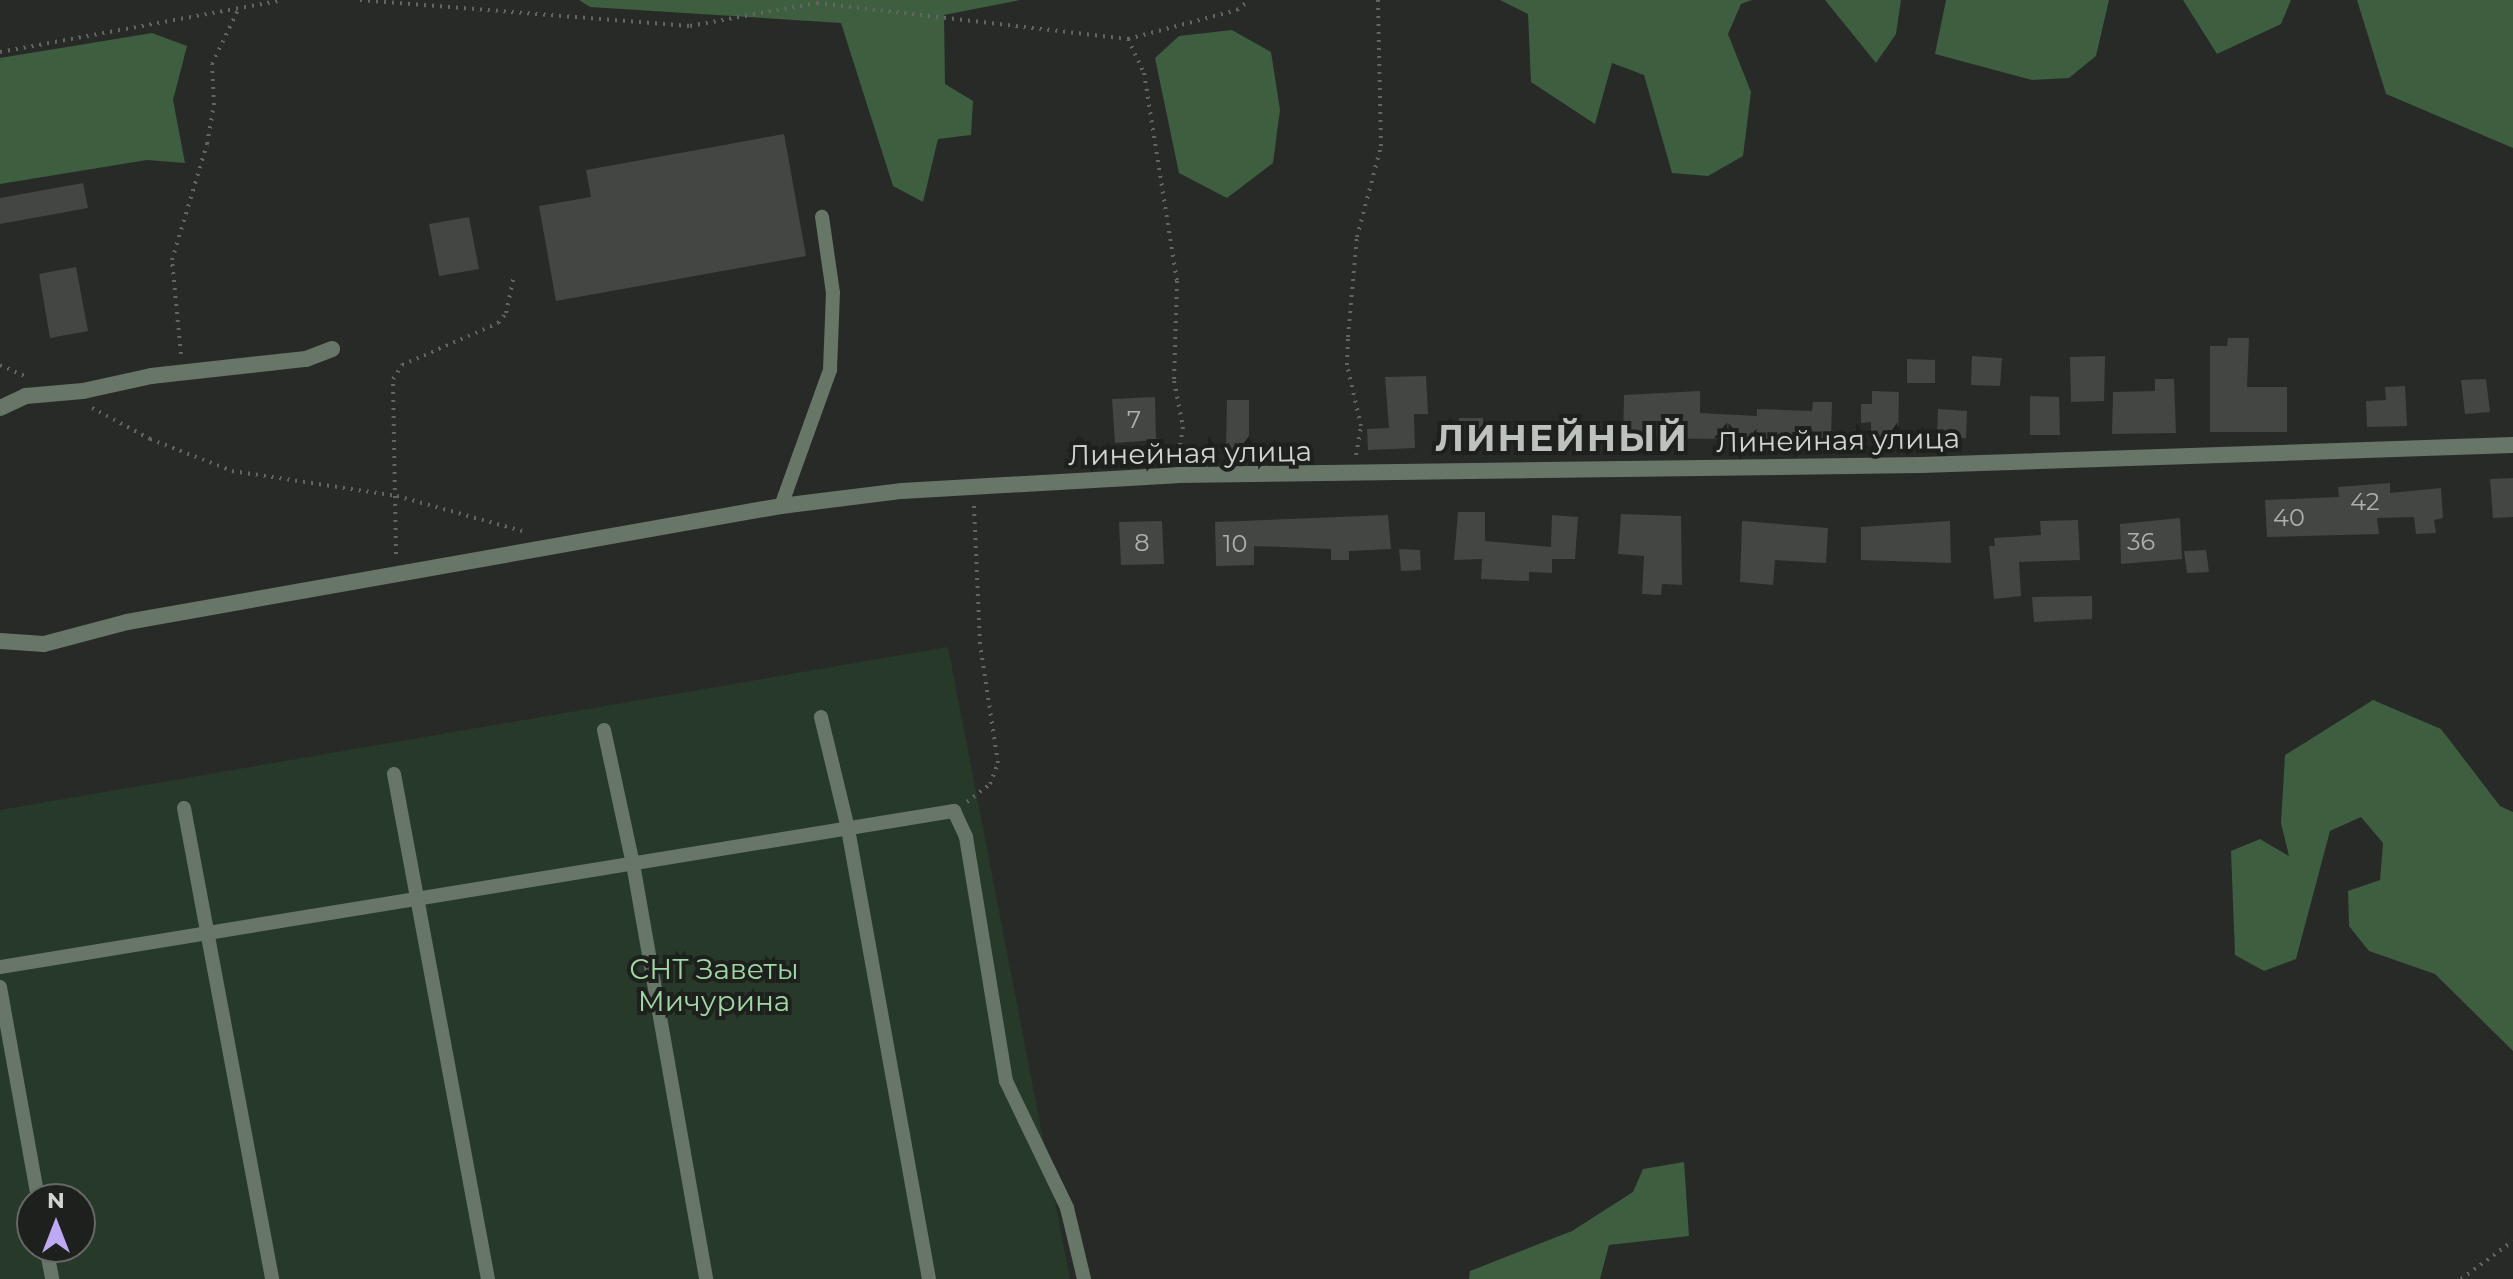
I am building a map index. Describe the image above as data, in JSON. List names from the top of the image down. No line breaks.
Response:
{"streets":{"street":["Линейная улица"]},"districts":["ЛИНЕЙНЫЙ"],"parks":["СНТ Заветы Мичурина"],"house_numbers":["7","42","40","36","8","10"],"north":"top"}
